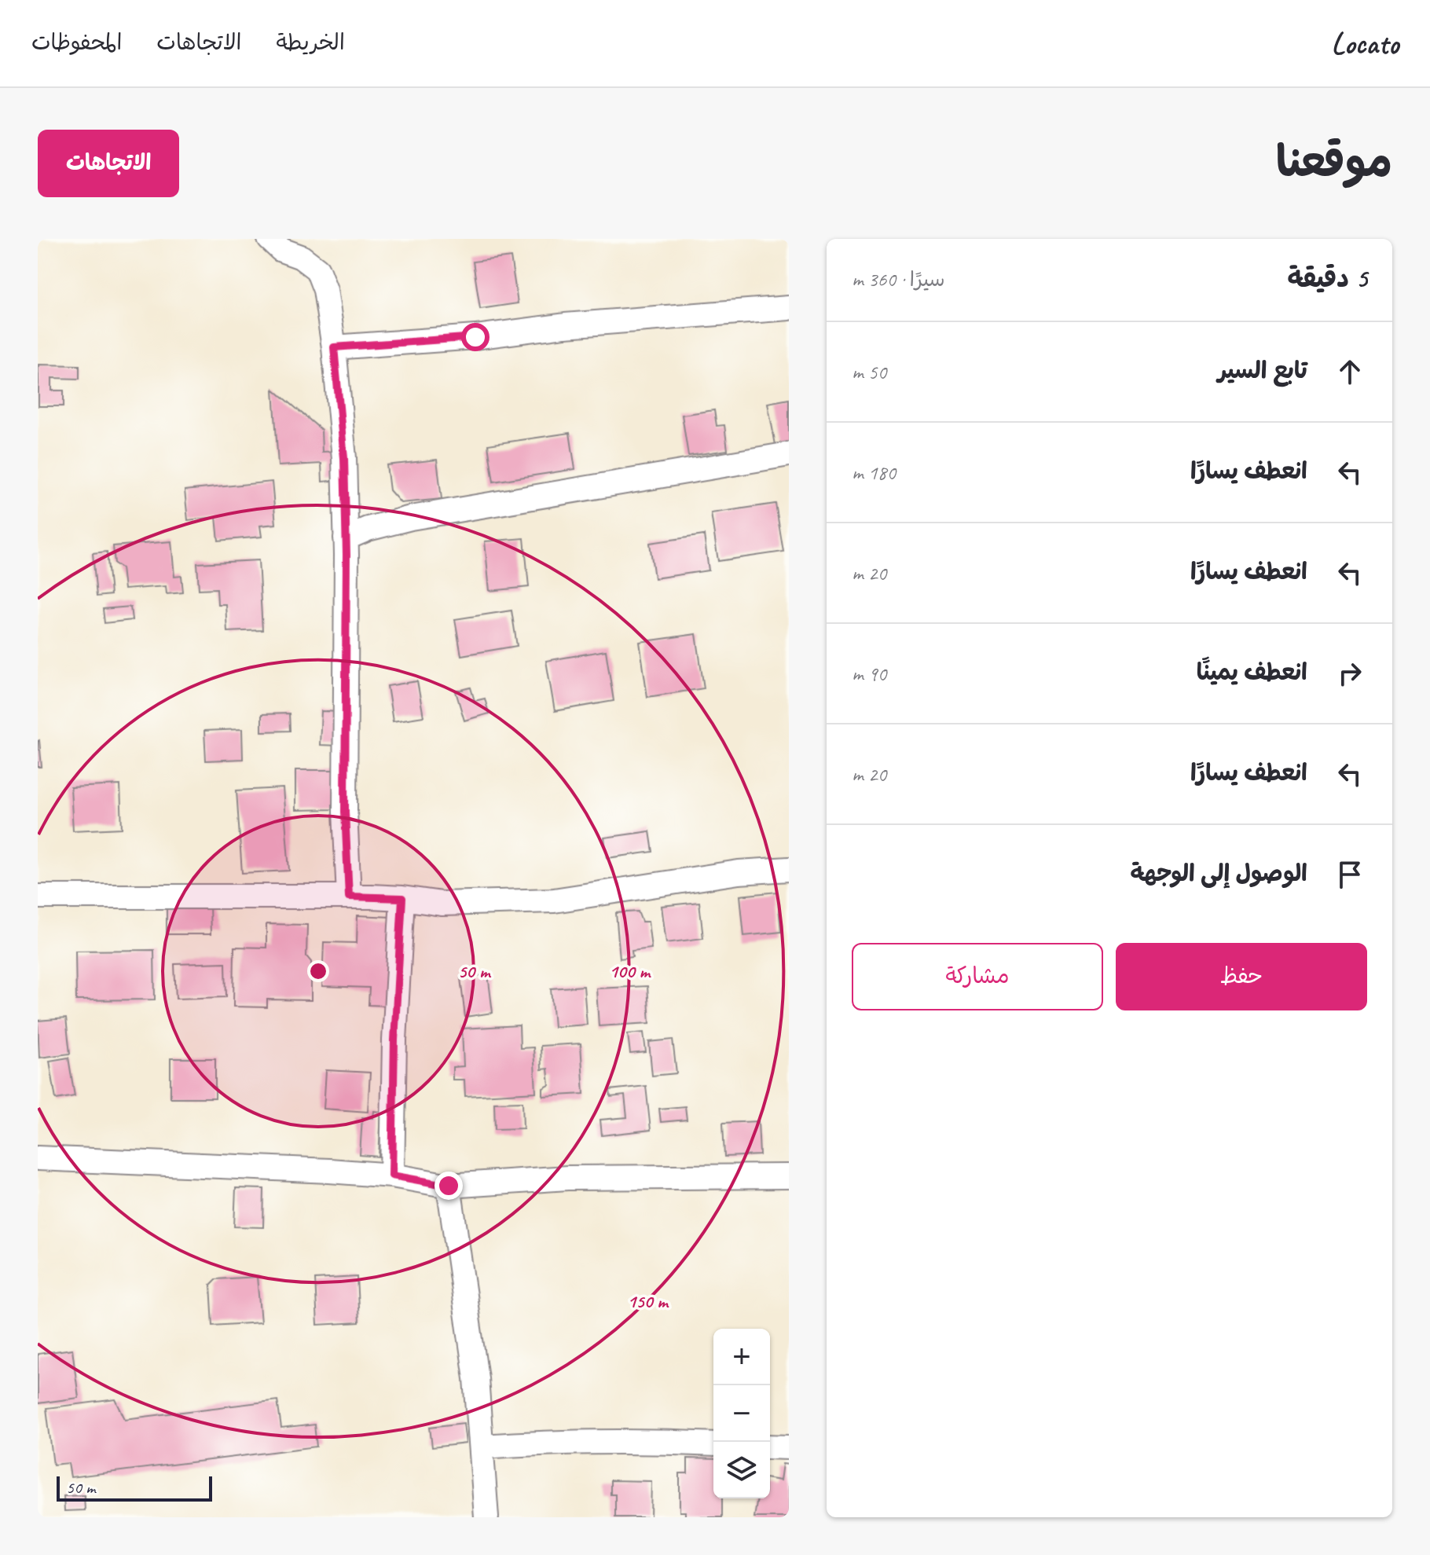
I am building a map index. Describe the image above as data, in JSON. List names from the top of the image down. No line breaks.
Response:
{"scale_bar":"50 m","page":{"header":"Locato","nav":["الخريطة","الاتجاهات","المحفوظات"],"title":"موقعنا","buttons":["الاتجاهات",["حفظ","مشاركة"]],"heading":["5 دقيقة","سيرًا · 360 m"],"list":[["تابع السير","50 m"],["انعطف يسارًا","180 m"],["انعطف يسارًا","20 m"],["انعطف يمينًا","90 m"],["انعطف يسارًا","20 m"],"الوصول إلى الوجهة"],"map_buttons":["+","−"],"scale":"50 m"},"rings":["50 m","100 m","150 m"]}
